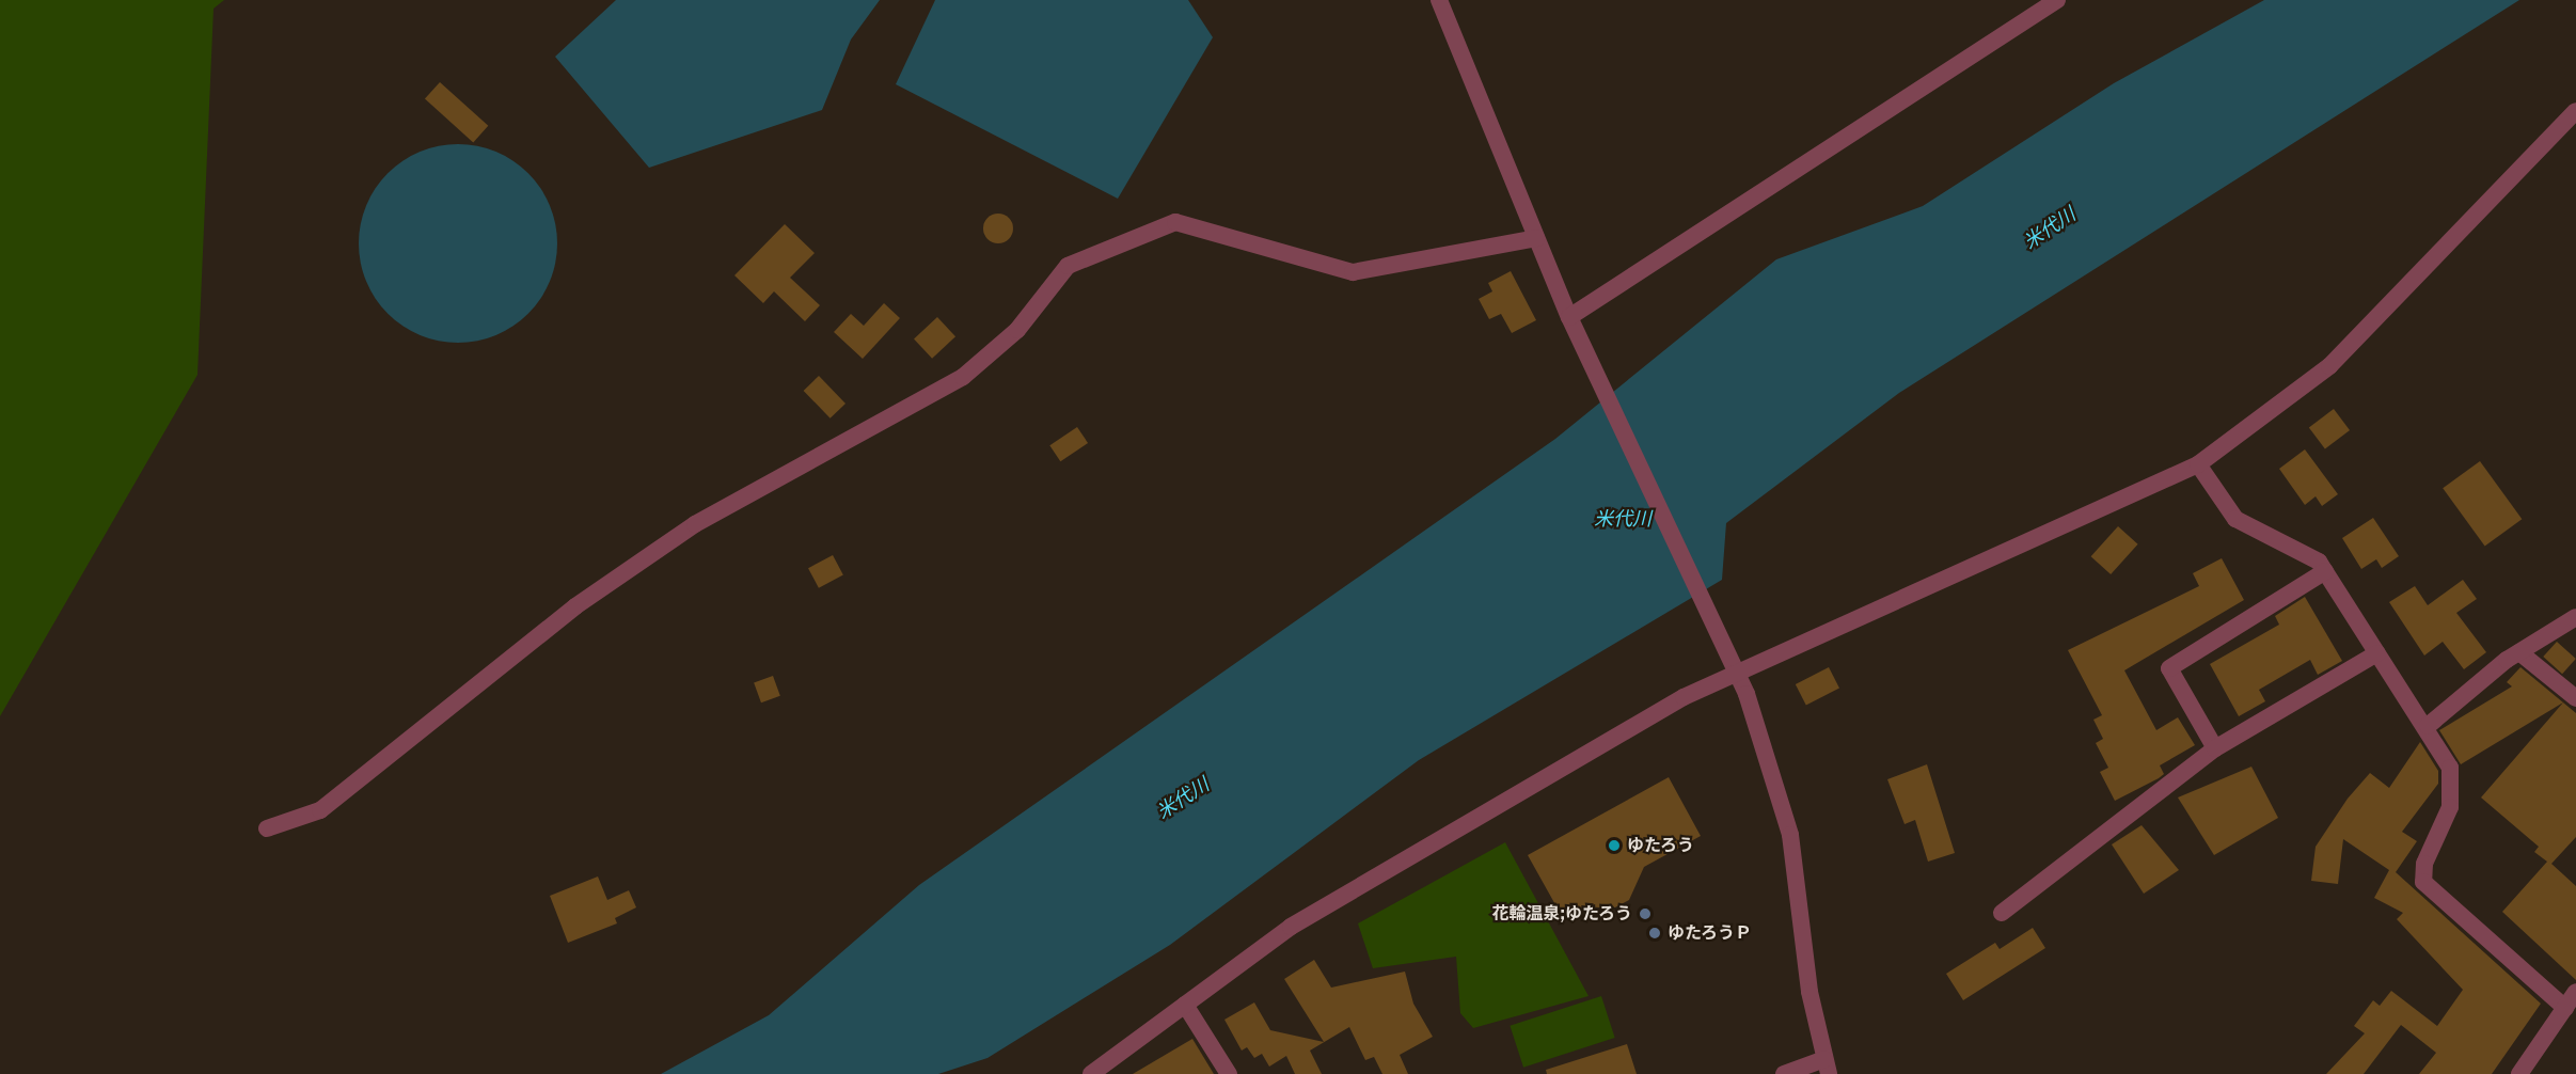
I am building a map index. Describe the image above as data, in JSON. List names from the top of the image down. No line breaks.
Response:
{"water":["米代川"],"places":["ゆたろう","花輪温泉;ゆたろう","ゆたろうＰ"]}
